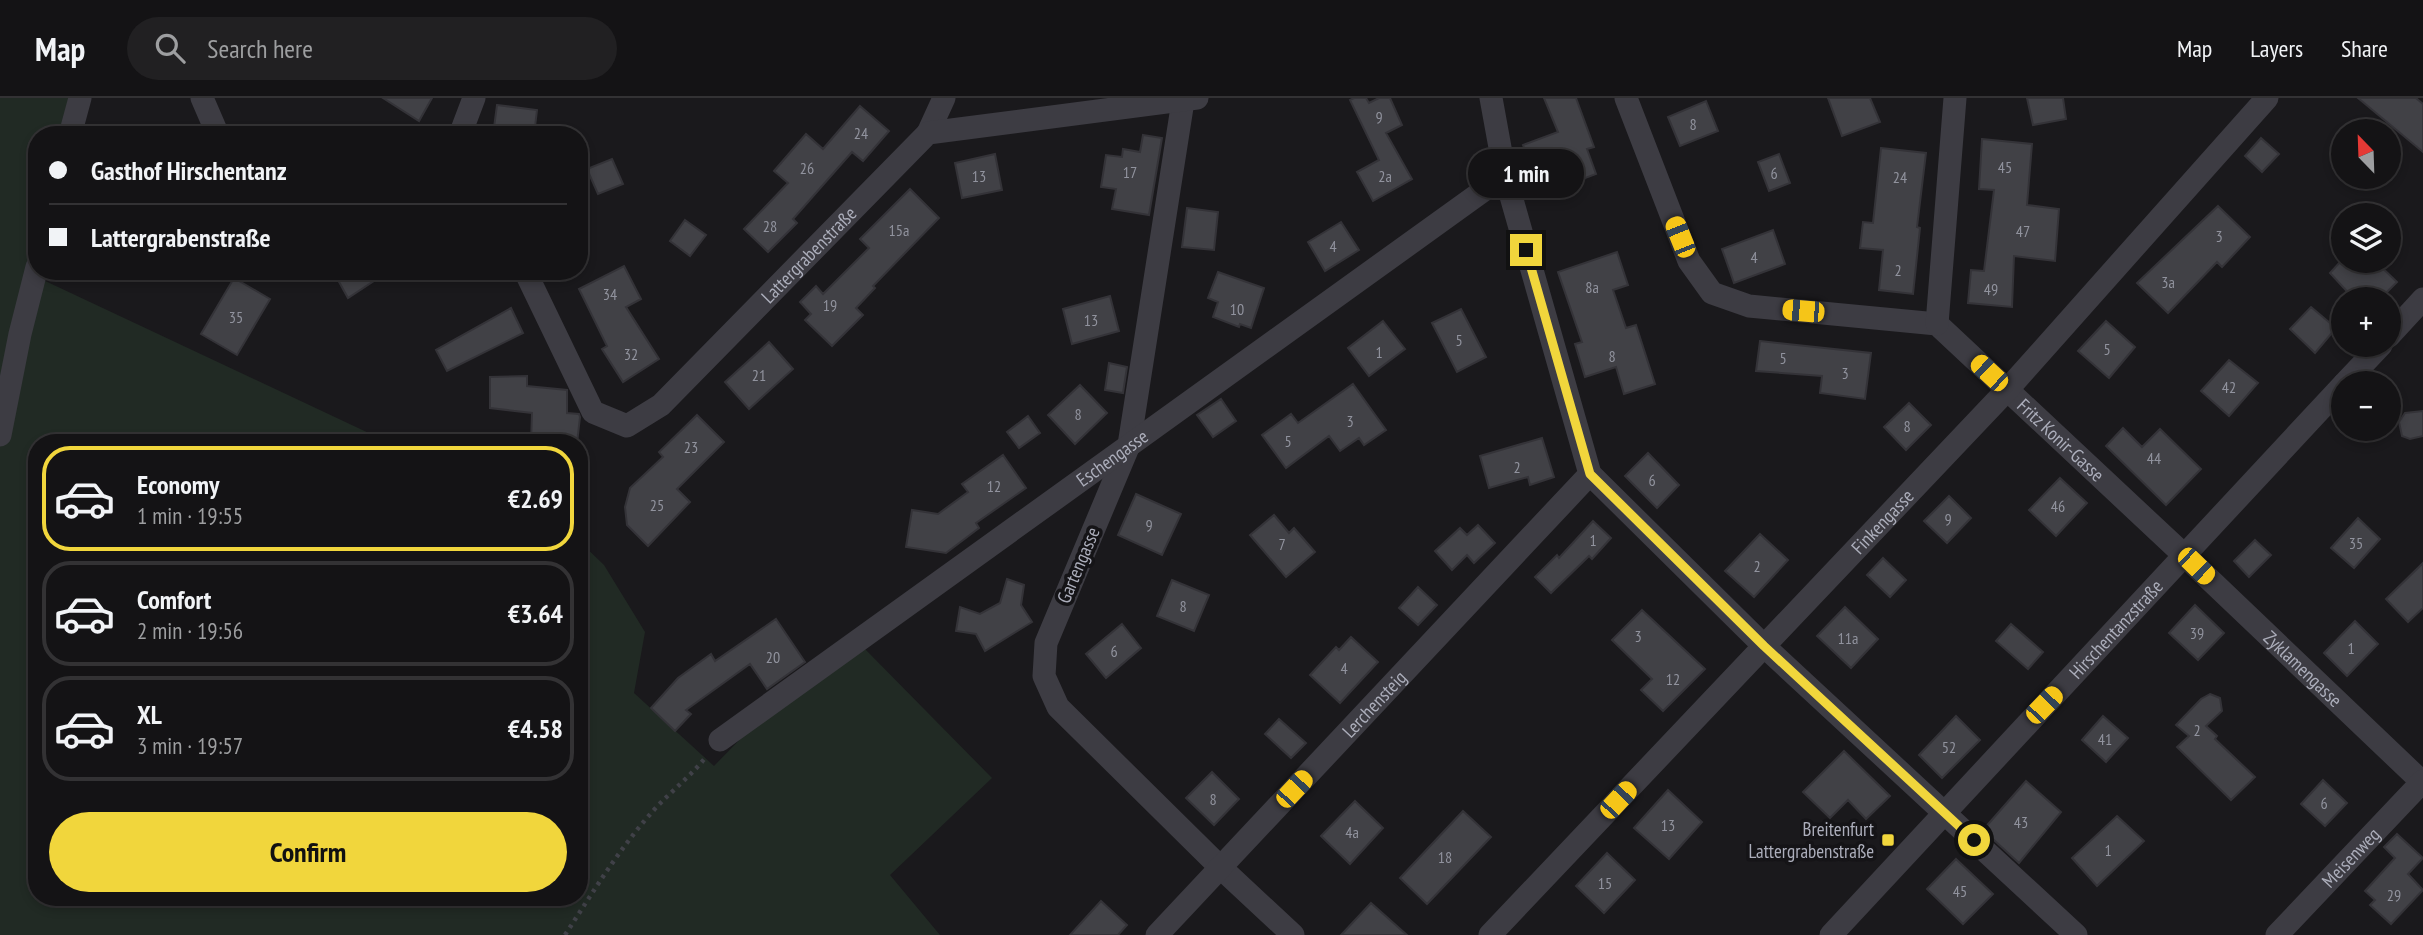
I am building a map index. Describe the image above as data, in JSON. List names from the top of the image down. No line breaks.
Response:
{"streets":{"street":["Lattergrabenstraße","Fritz Konir-Gasse","Eschengasse","Finkengasse","Gartengasse","Hirschentanzstraße","Zyklamengasse","Lerchensteig","Meisenweg"]},"crossings":[["Fritz Konir-Gasse","Finkengasse"],["Fritz Konir-Gasse","Hirschentanzstraße"],["Fritz Konir-Gasse","Zyklamengasse"],["Eschengasse","Gartengasse"],["Gartengasse","Lerchensteig"],["Hirschentanzstraße","Zyklamengasse"],["Zyklamengasse","Meisenweg"]],"places":{"transit":["Breitenfurt Lattergrabenstraße"]},"house_numbers":["9","8","24","45","26","17","6","13","2a","24","28","15a","47","3","4","4","2","3a","8a","49","34","19","10","35","13","5","5","1","32","8","5","3","21","42","8","3","8","5","23","44","2","6","12","25","46","9","9","1","35","7","2","8","39","3","11a","1","6","20","4","12","2","41","52","8","6","43","13","4a","1","18","15","45","29"],"north":"top left","page":{"header":"Map","search":"Search here","nav":["Map","Layers","Share"],"map_buttons":["+","−"],"banner":["Gasthof Hirschentanz","Lattergrabenstraße"],"bubble":"1 min","list":[{"name":"Economy","note":"1 min · 19:55","value":"€2.69"},{"name":"Comfort","note":"2 min · 19:56","value":"€3.64"},{"name":"XL","note":"3 min · 19:57","value":"€4.58"}],"buttons":"Confirm"}}
